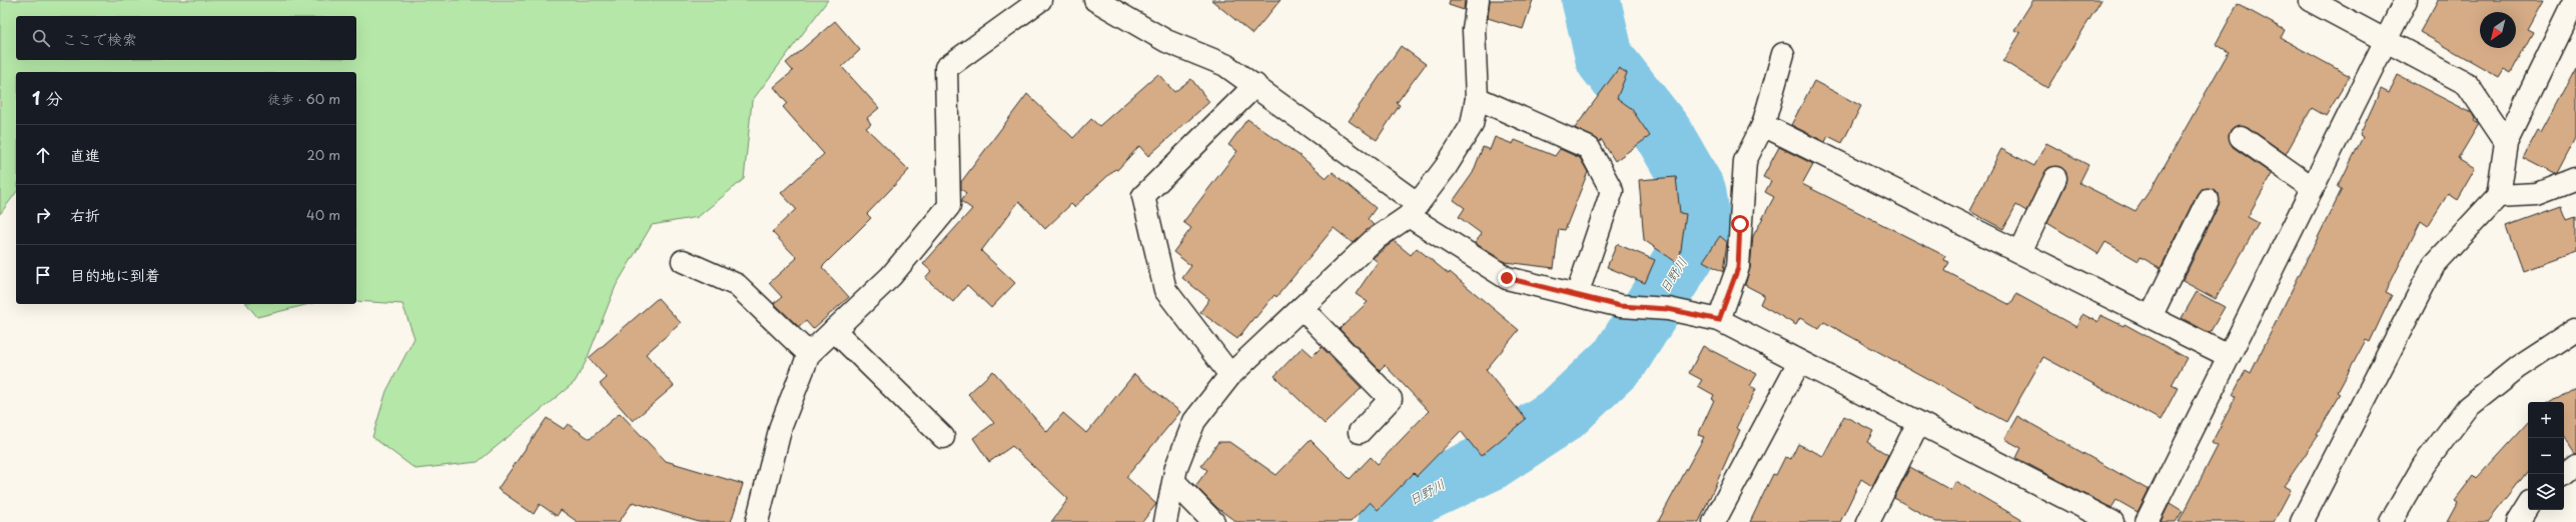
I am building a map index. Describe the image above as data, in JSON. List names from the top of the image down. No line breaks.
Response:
{"water":["日野川"],"north":"bottom left","page":{"search":"ここで検索","heading":["1 分","徒歩 · 60 m"],"list":[["直進","20 m"],["右折","40 m"],"目的地に到着"],"map_buttons":["+","−"]}}
